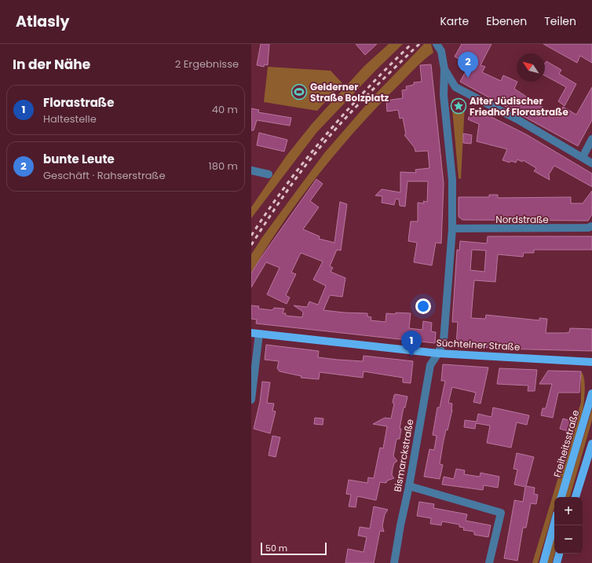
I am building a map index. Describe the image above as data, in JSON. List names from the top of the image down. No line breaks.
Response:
{"streets":{"main road":["Süchtelner Straße","Freiheitsstraße"],"street":["Nordstraße","Bismarckstraße"]},"crossings":[["Nordstraße","Bismarckstraße"],["Süchtelner Straße","Bismarckstraße"]],"places":{"sports":["Gelderner Straße Bolzplatz"],"place":["Alter Jüdischer Friedhof Florastraße"]},"scale_bar":"50 m","north":"top left","page":{"header":"Atlasly","nav":["Karte","Ebenen","Teilen"],"heading":["In der Nähe","2 Ergebnisse"],"pins":["2","1"],"list":[{"mark":"1","name":"Florastraße","note":"Haltestelle","value":"40 m"},{"mark":"2","name":"bunte Leute","note":"Geschäft · Rahserstraße","value":"180 m"}],"map_buttons":["+","−"],"scale":"50 m"}}
